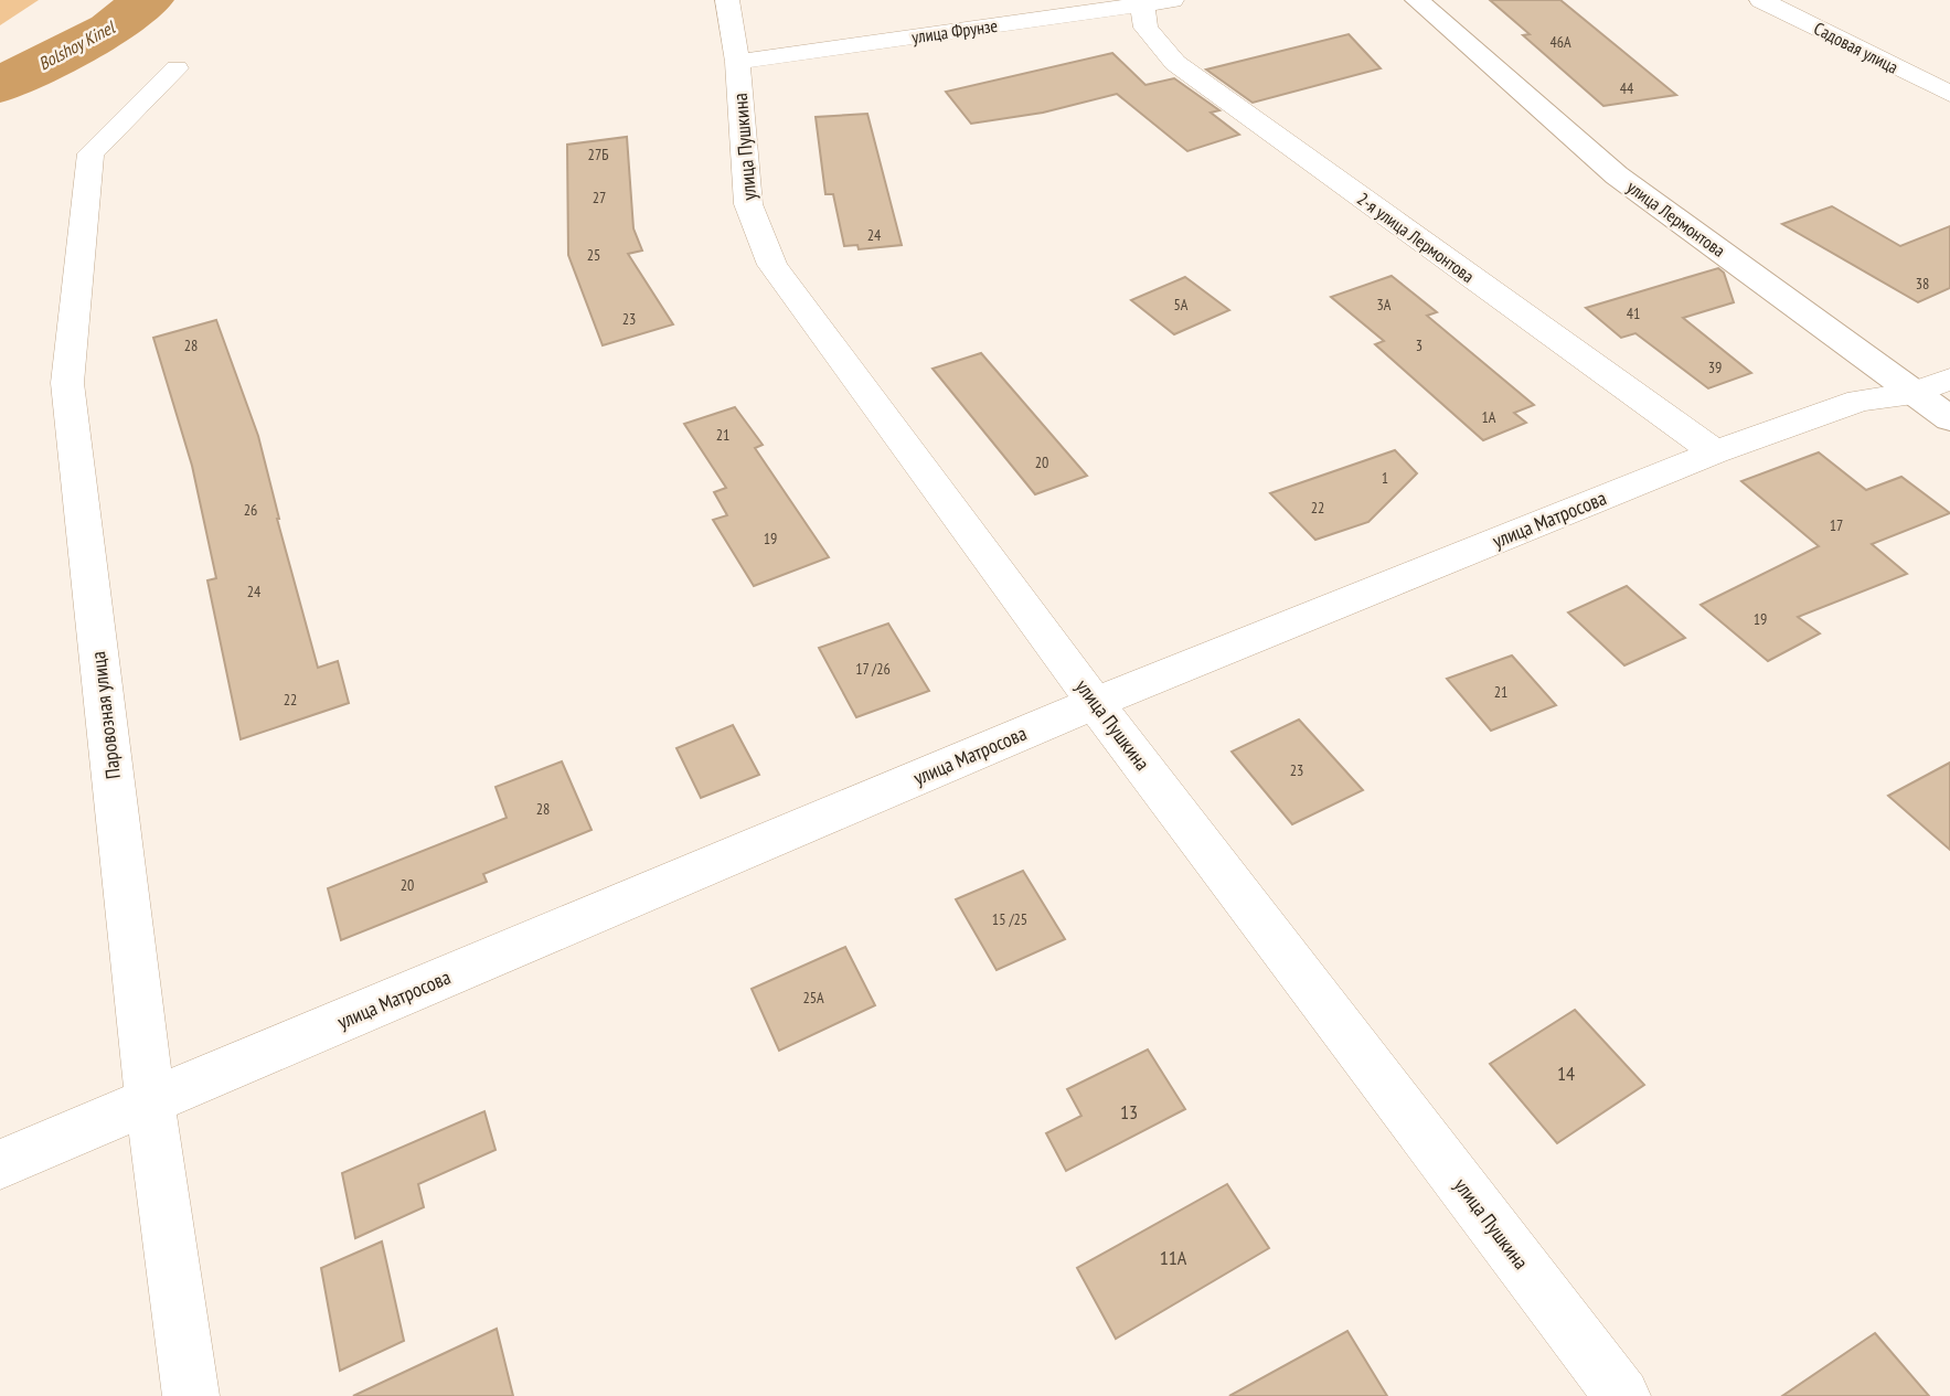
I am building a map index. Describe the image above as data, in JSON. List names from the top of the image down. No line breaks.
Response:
{"streets":{"street":["улица Фрунзе","Садовая улица","улица Пушкина","улица Лермонтова","2-я улица Лермонтова","улица Матросова","Паровозная улица"]},"crossings":[["улица Фрунзе","улица Пушкина"],["улица Фрунзе","2-я улица Лермонтова"],["улица Пушкина","улица Матросова"],["улица Лермонтова","улица Матросова"],["2-я улица Лермонтова","улица Матросова"],["улица Матросова","Паровозная улица"]],"water":["Bolshoy Kinel"],"house_numbers":["46А","44","27Б","27","24","25","38","5А","3А","41","23","28","3","39","1А","21","20","1","22","26","17","19","24","19","17 /26","21","22","23","28","20","15 /25","25А","14","13","11А"]}
